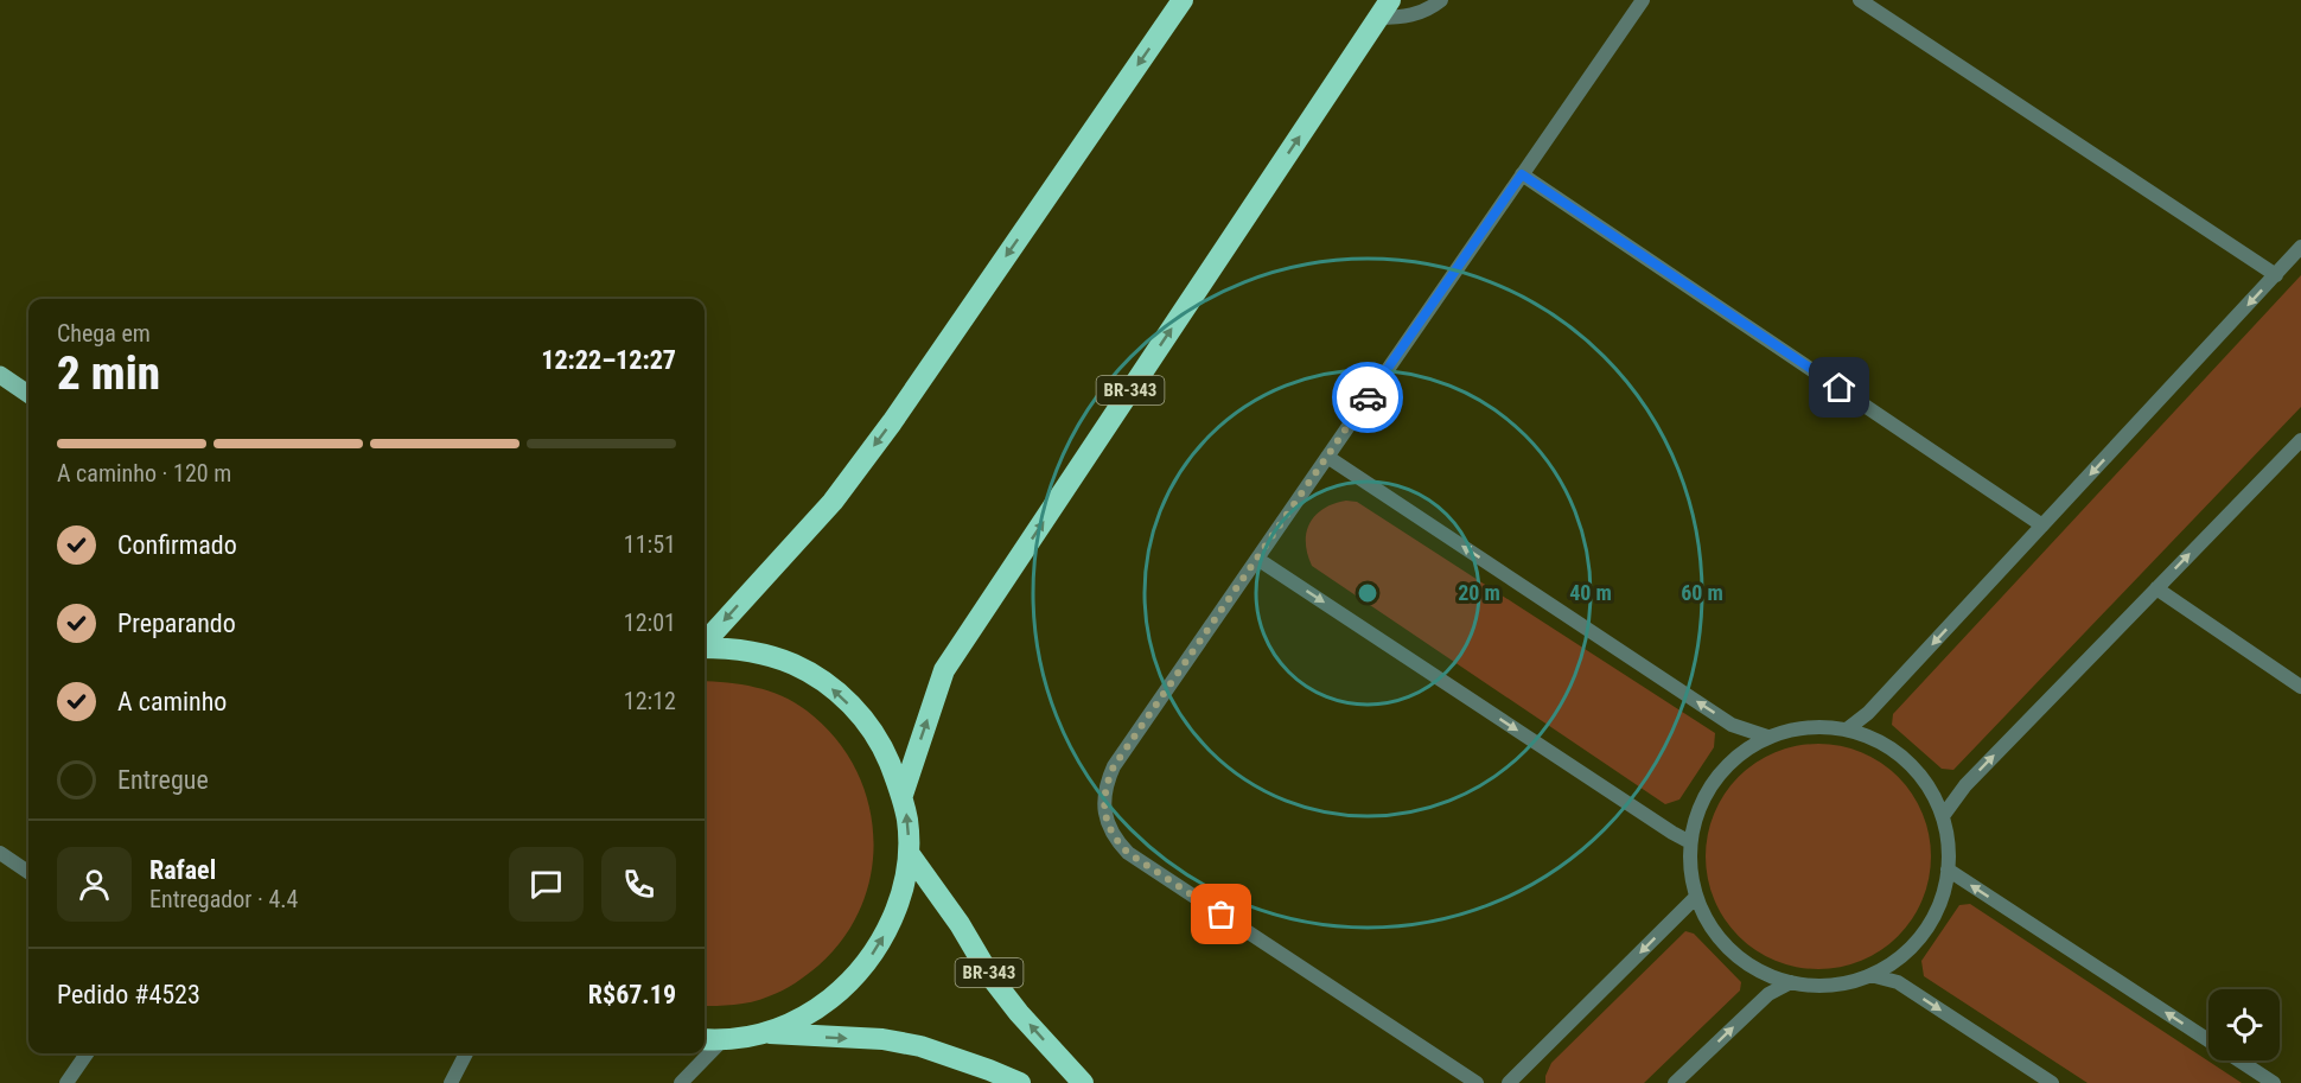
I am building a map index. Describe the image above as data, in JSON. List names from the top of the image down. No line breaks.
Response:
{"streets":{"highway":["BR-343"]},"page":{"heading":["2 min","Chega em","12:22–12:27"],"panel":["Rafael","Entregador · 4.4","Pedido #4523","R$67.19"],"bar":"A caminho · 120 m","list":[["Confirmado","11:51"],["Preparando","12:01"],["A caminho","12:12"],"Entregue"]},"rings":["20 m","40 m","60 m"]}
